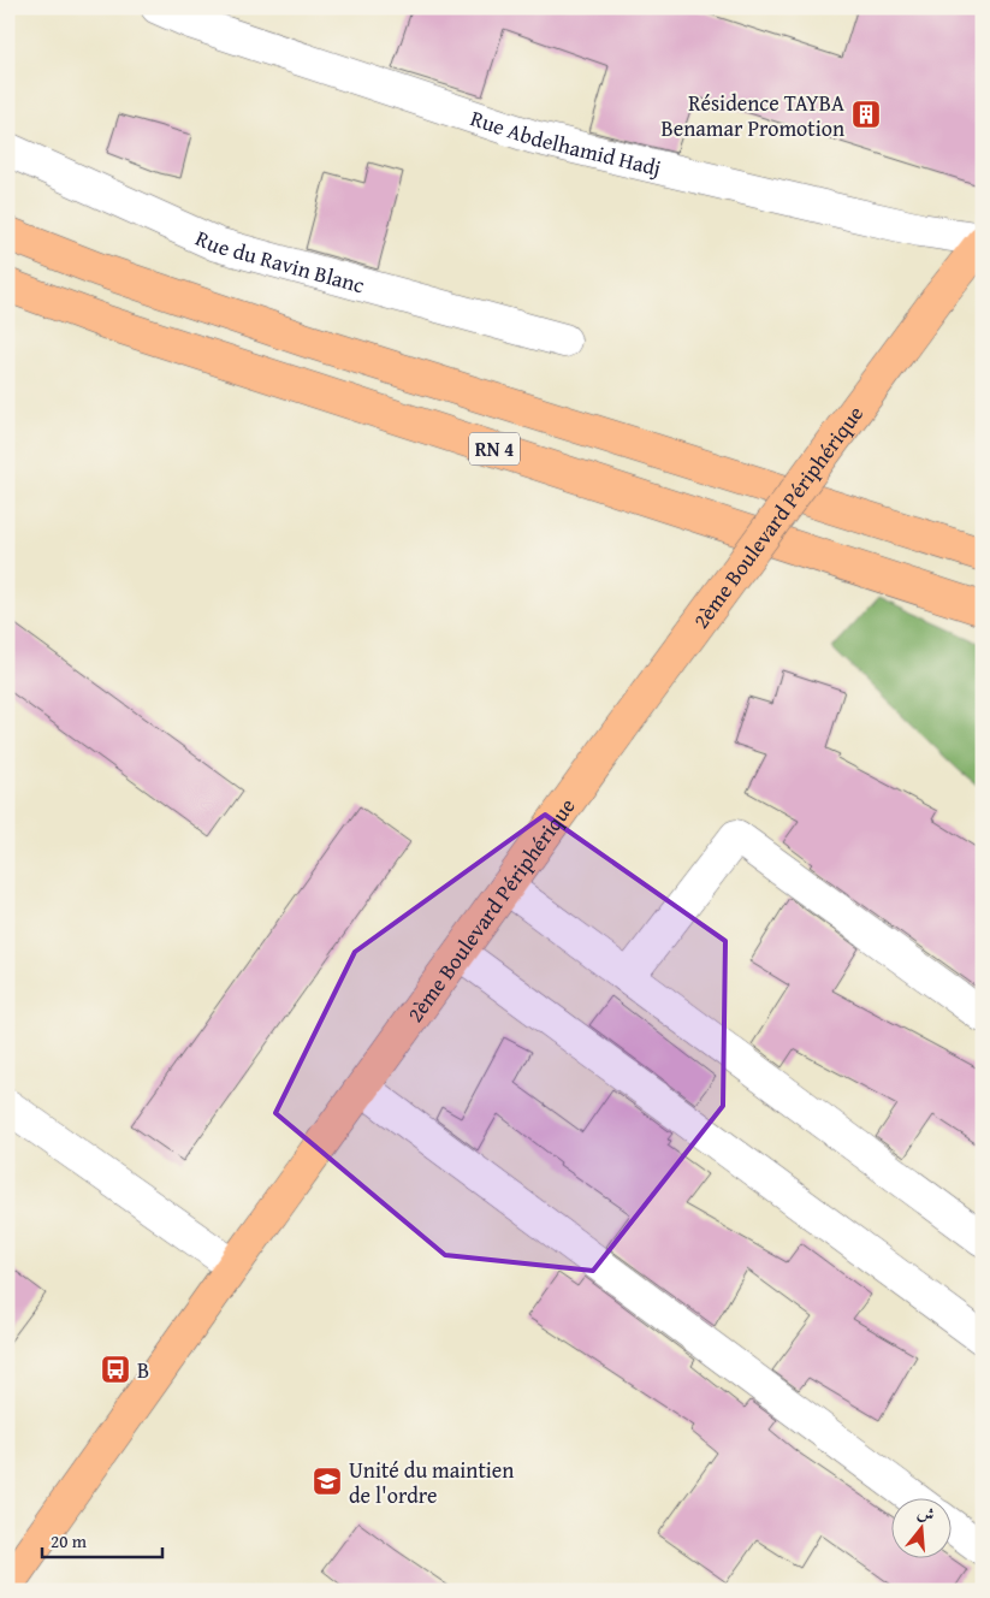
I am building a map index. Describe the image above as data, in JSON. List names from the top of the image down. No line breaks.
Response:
{"streets":{"main road":["RN 4","2ème Boulevard Périphérique"],"street":["Rue Abdelhamid Hadj","Rue du Ravin Blanc"]},"crossings":[["Rue Abdelhamid Hadj","2ème Boulevard Périphérique"]],"places":{"building":["Résidence TAYBA Benamar Promotion"],"bus stop":["B"],"school or university":["Unité du maintien de l'ordre"]},"scale_bar":"20 m","north":"top"}
